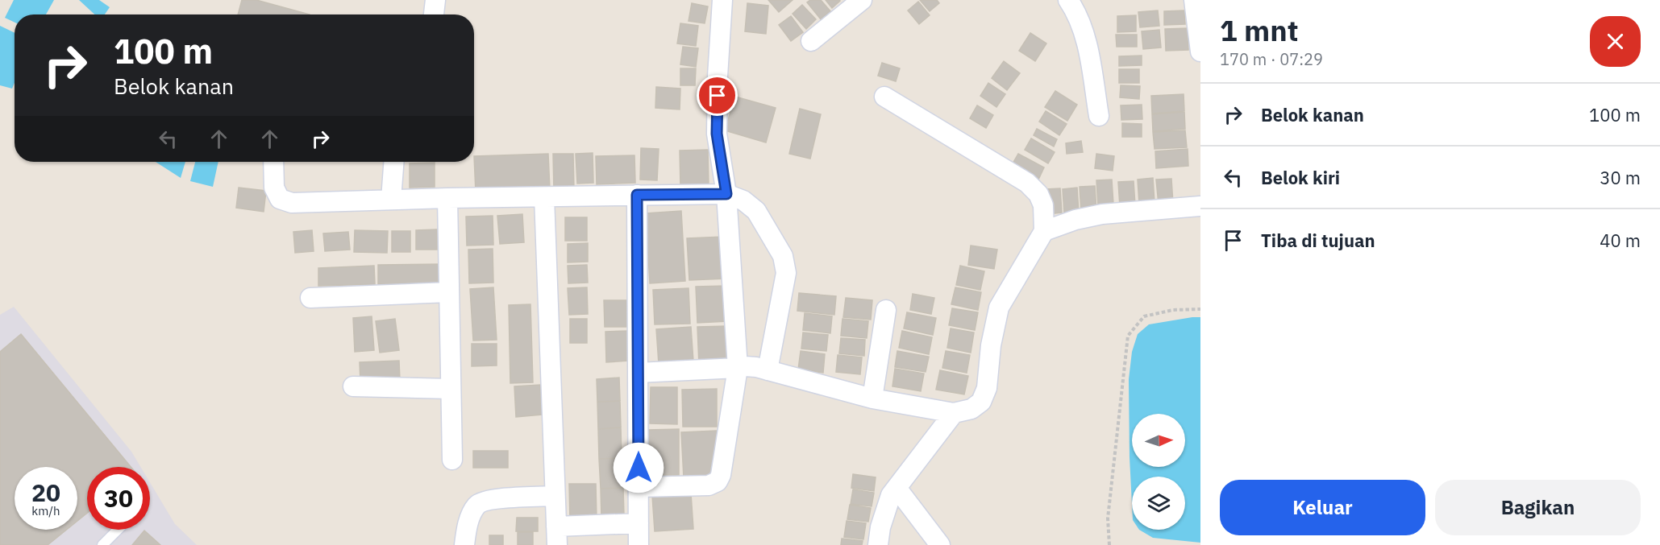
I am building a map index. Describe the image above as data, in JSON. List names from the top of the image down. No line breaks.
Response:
{"north":"right","page":{"heading":["1 mnt","170 m · 07:29"],"turn":["100 m","Belok kanan"],"list":[{"name":"Belok kanan","value":"100 m"},{"name":"Belok kiri","value":"30 m"},{"name":"Tiba di tujuan","value":"40 m"}],"speed":"20 km/h","limit":"30","buttons":["Keluar","Bagikan"]}}
